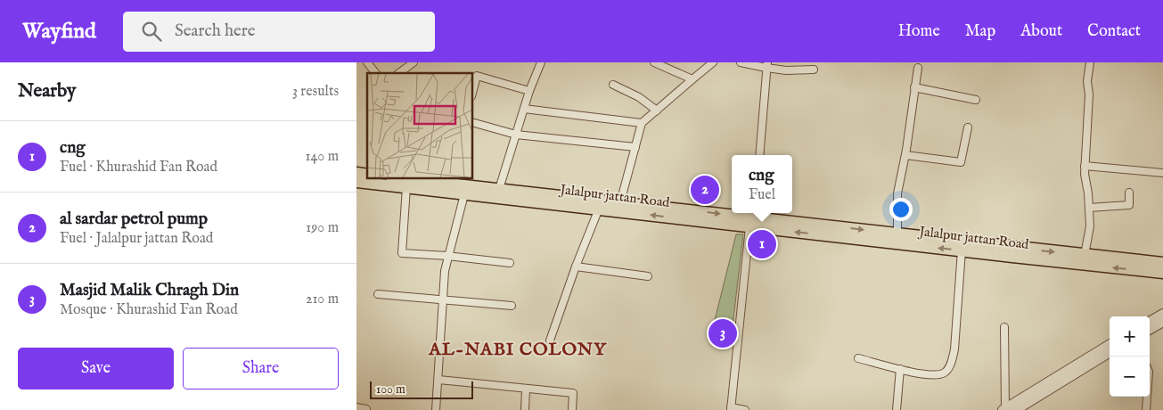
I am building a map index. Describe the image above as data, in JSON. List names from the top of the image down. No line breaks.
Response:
{"streets":{"main road":["Jalalpur jattan Road"]},"districts":["AL-NABI COLONY"],"scale_bar":"100 m","page":{"header":"Wayfind","search":"Search here","nav":["Home","Map","About","Contact"],"heading":["Nearby","3 results"],"list":[{"mark":"1","name":"cng","note":"Fuel · Khurashid Fan Road","value":"140 m"},{"mark":"2","name":"al sardar petrol pump","note":"Fuel · Jalalpur jattan Road","value":"190 m"},{"mark":"3","name":"Masjid Malik Chragh Din","note":"Mosque · Khurashid Fan Road","value":"210 m"}],"popup":["cng","Fuel"],"pins":["2","1","3"],"map_buttons":["+","−"],"buttons":["Save","Share"],"scale":"100 m"}}
